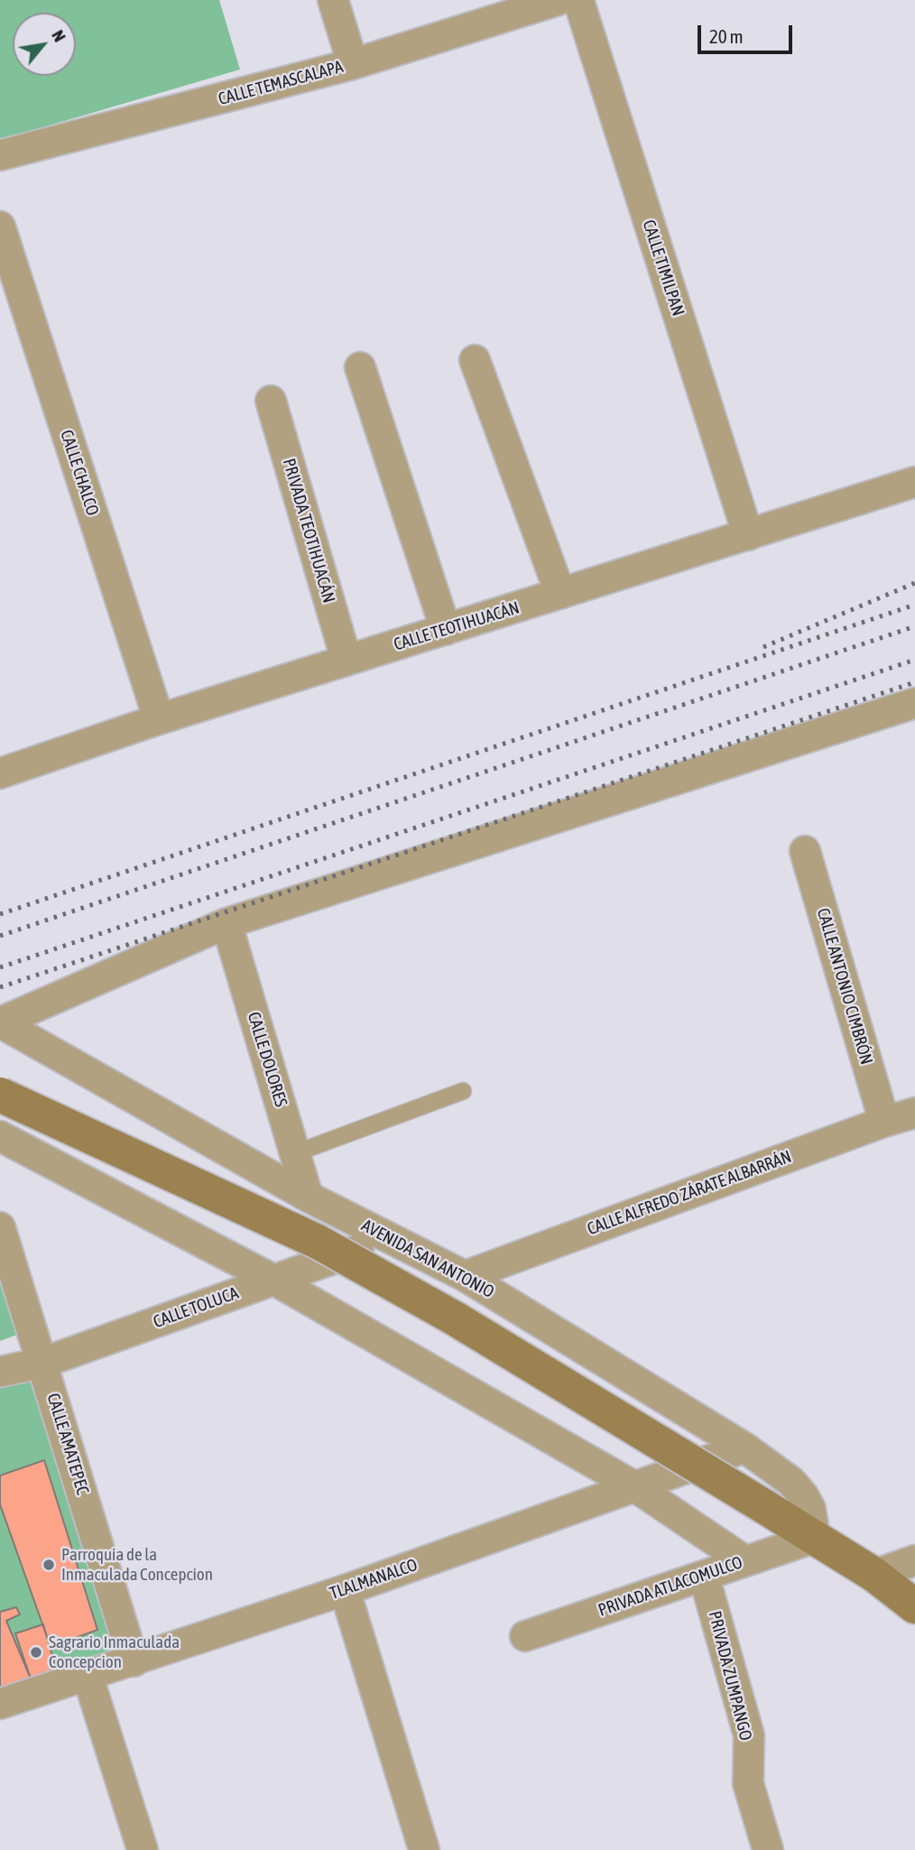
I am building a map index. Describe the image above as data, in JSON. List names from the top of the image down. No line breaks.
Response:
{"streets":{"street":["CALLE TEMASCALAPA","CALLE TIMILPAN","CALLE CHALCO","PRIVADA TEOTIHUACÁN","CALLE TEOTIHUACÁN","CALLE ANTONIO CIMBRÓN","CALLE DOLORES","CALLE ALFREDO ZÁRATE ALBARRÁN","AVENIDA SAN ANTONIO","CALLE TOLUCA","CALLE AMATEPEC","TLALMANALCO","PRIVADA ATLACOMULCO","PRIVADA ZUMPANGO"]},"crossings":[["CALLE TIMILPAN","CALLE TEOTIHUACÁN"],["CALLE CHALCO","CALLE TEOTIHUACÁN"],["PRIVADA TEOTIHUACÁN","CALLE TEOTIHUACÁN"],["CALLE ANTONIO CIMBRÓN","CALLE ALFREDO ZÁRATE ALBARRÁN"],["CALLE DOLORES","AVENIDA SAN ANTONIO"],["CALLE ALFREDO ZÁRATE ALBARRÁN","AVENIDA SAN ANTONIO"],["AVENIDA SAN ANTONIO","CALLE TOLUCA"],["AVENIDA SAN ANTONIO","TLALMANALCO"],["AVENIDA SAN ANTONIO","PRIVADA ATLACOMULCO"],["CALLE TOLUCA","CALLE AMATEPEC"],["CALLE AMATEPEC","TLALMANALCO"],["PRIVADA ATLACOMULCO","PRIVADA ZUMPANGO"]],"places":["Parroquia de la Inmaculada Concepcion","Sagrario Inmaculada Concepcion"],"scale_bar":"20 m","north":"top right"}
